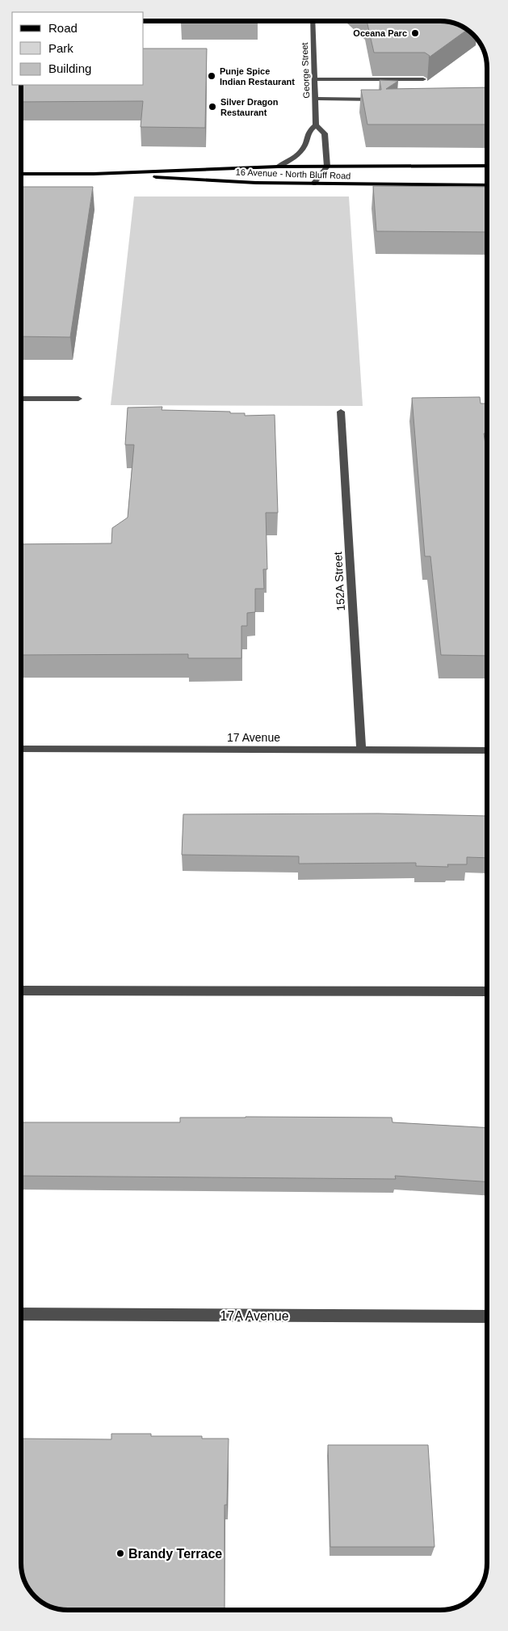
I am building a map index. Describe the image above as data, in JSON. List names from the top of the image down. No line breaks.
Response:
{"streets":{"main road":["16 Avenue - North Bluff Road"],"street":["George Street","152A Street","17 Avenue","17A Avenue"]},"crossings":[["George Street","16 Avenue - North Bluff Road"],["152A Street","17 Avenue"]],"places":["Oceana Parc","Punje Spice Indian Restaurant","Silver Dragon Restaurant","Brandy Terrace"],"legend":["Road","Park","Building"]}
